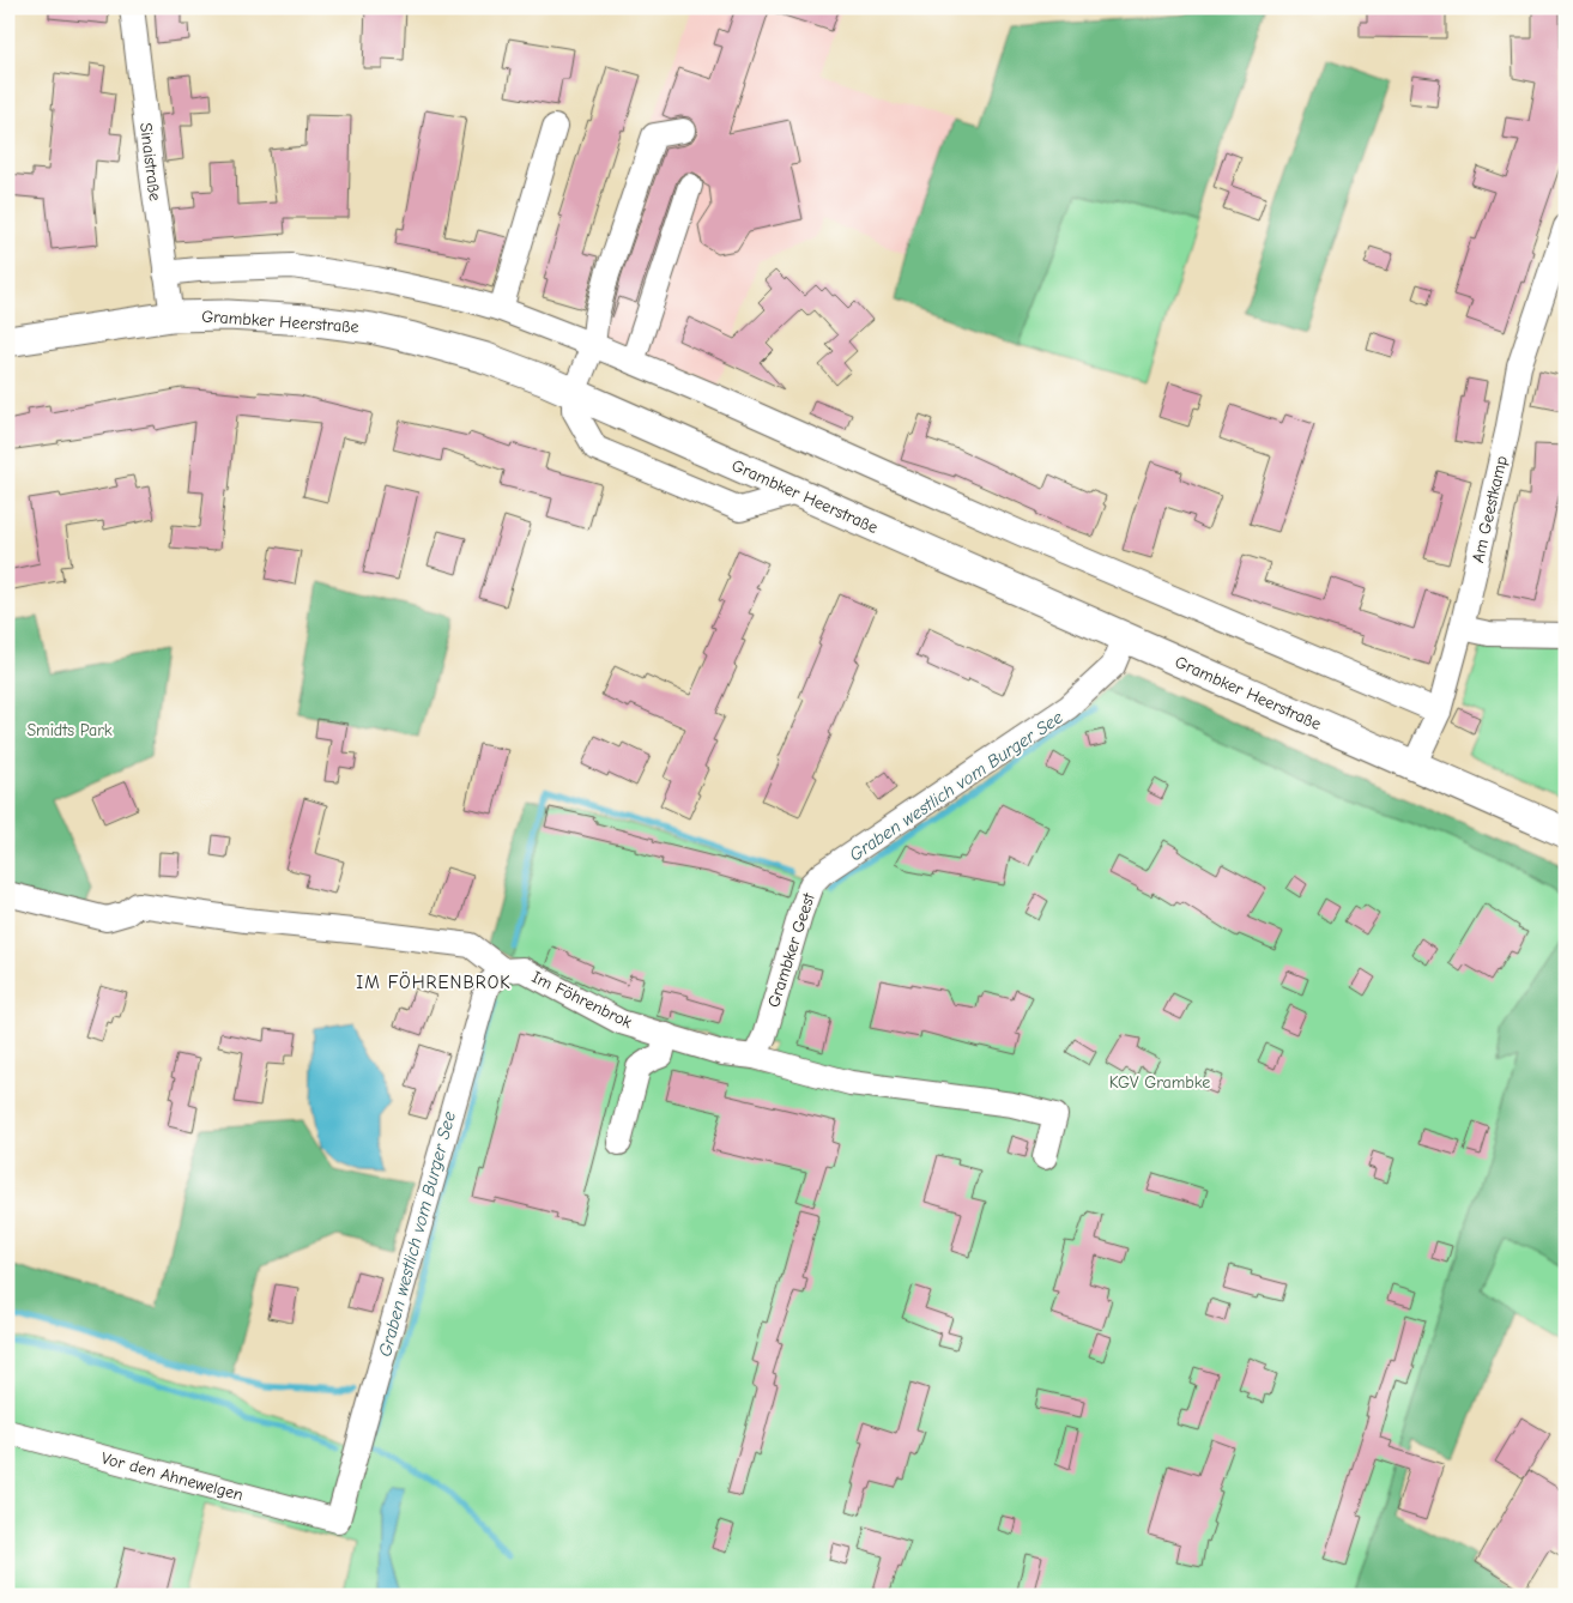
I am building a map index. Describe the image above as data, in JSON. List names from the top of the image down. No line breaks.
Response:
{"streets":{"main road":["Grambker Heerstraße"],"street":["Sinaistraße","Am Geestkamp","Grambker Geest","Im Föhrenbrok","Vor den Ahnewelgen"]},"crossings":[["Sinaistraße","Grambker Heerstraße"],["Grambker Heerstraße","Am Geestkamp"],["Grambker Heerstraße","Grambker Geest"],["Grambker Geest","Im Föhrenbrok"],["Im Föhrenbrok","Vor den Ahnewelgen"]],"districts":["IM FÖHRENBROK"],"water":["Graben westlich vom Burger See"],"parks":["Smidts Park","KGV Grambke"]}
